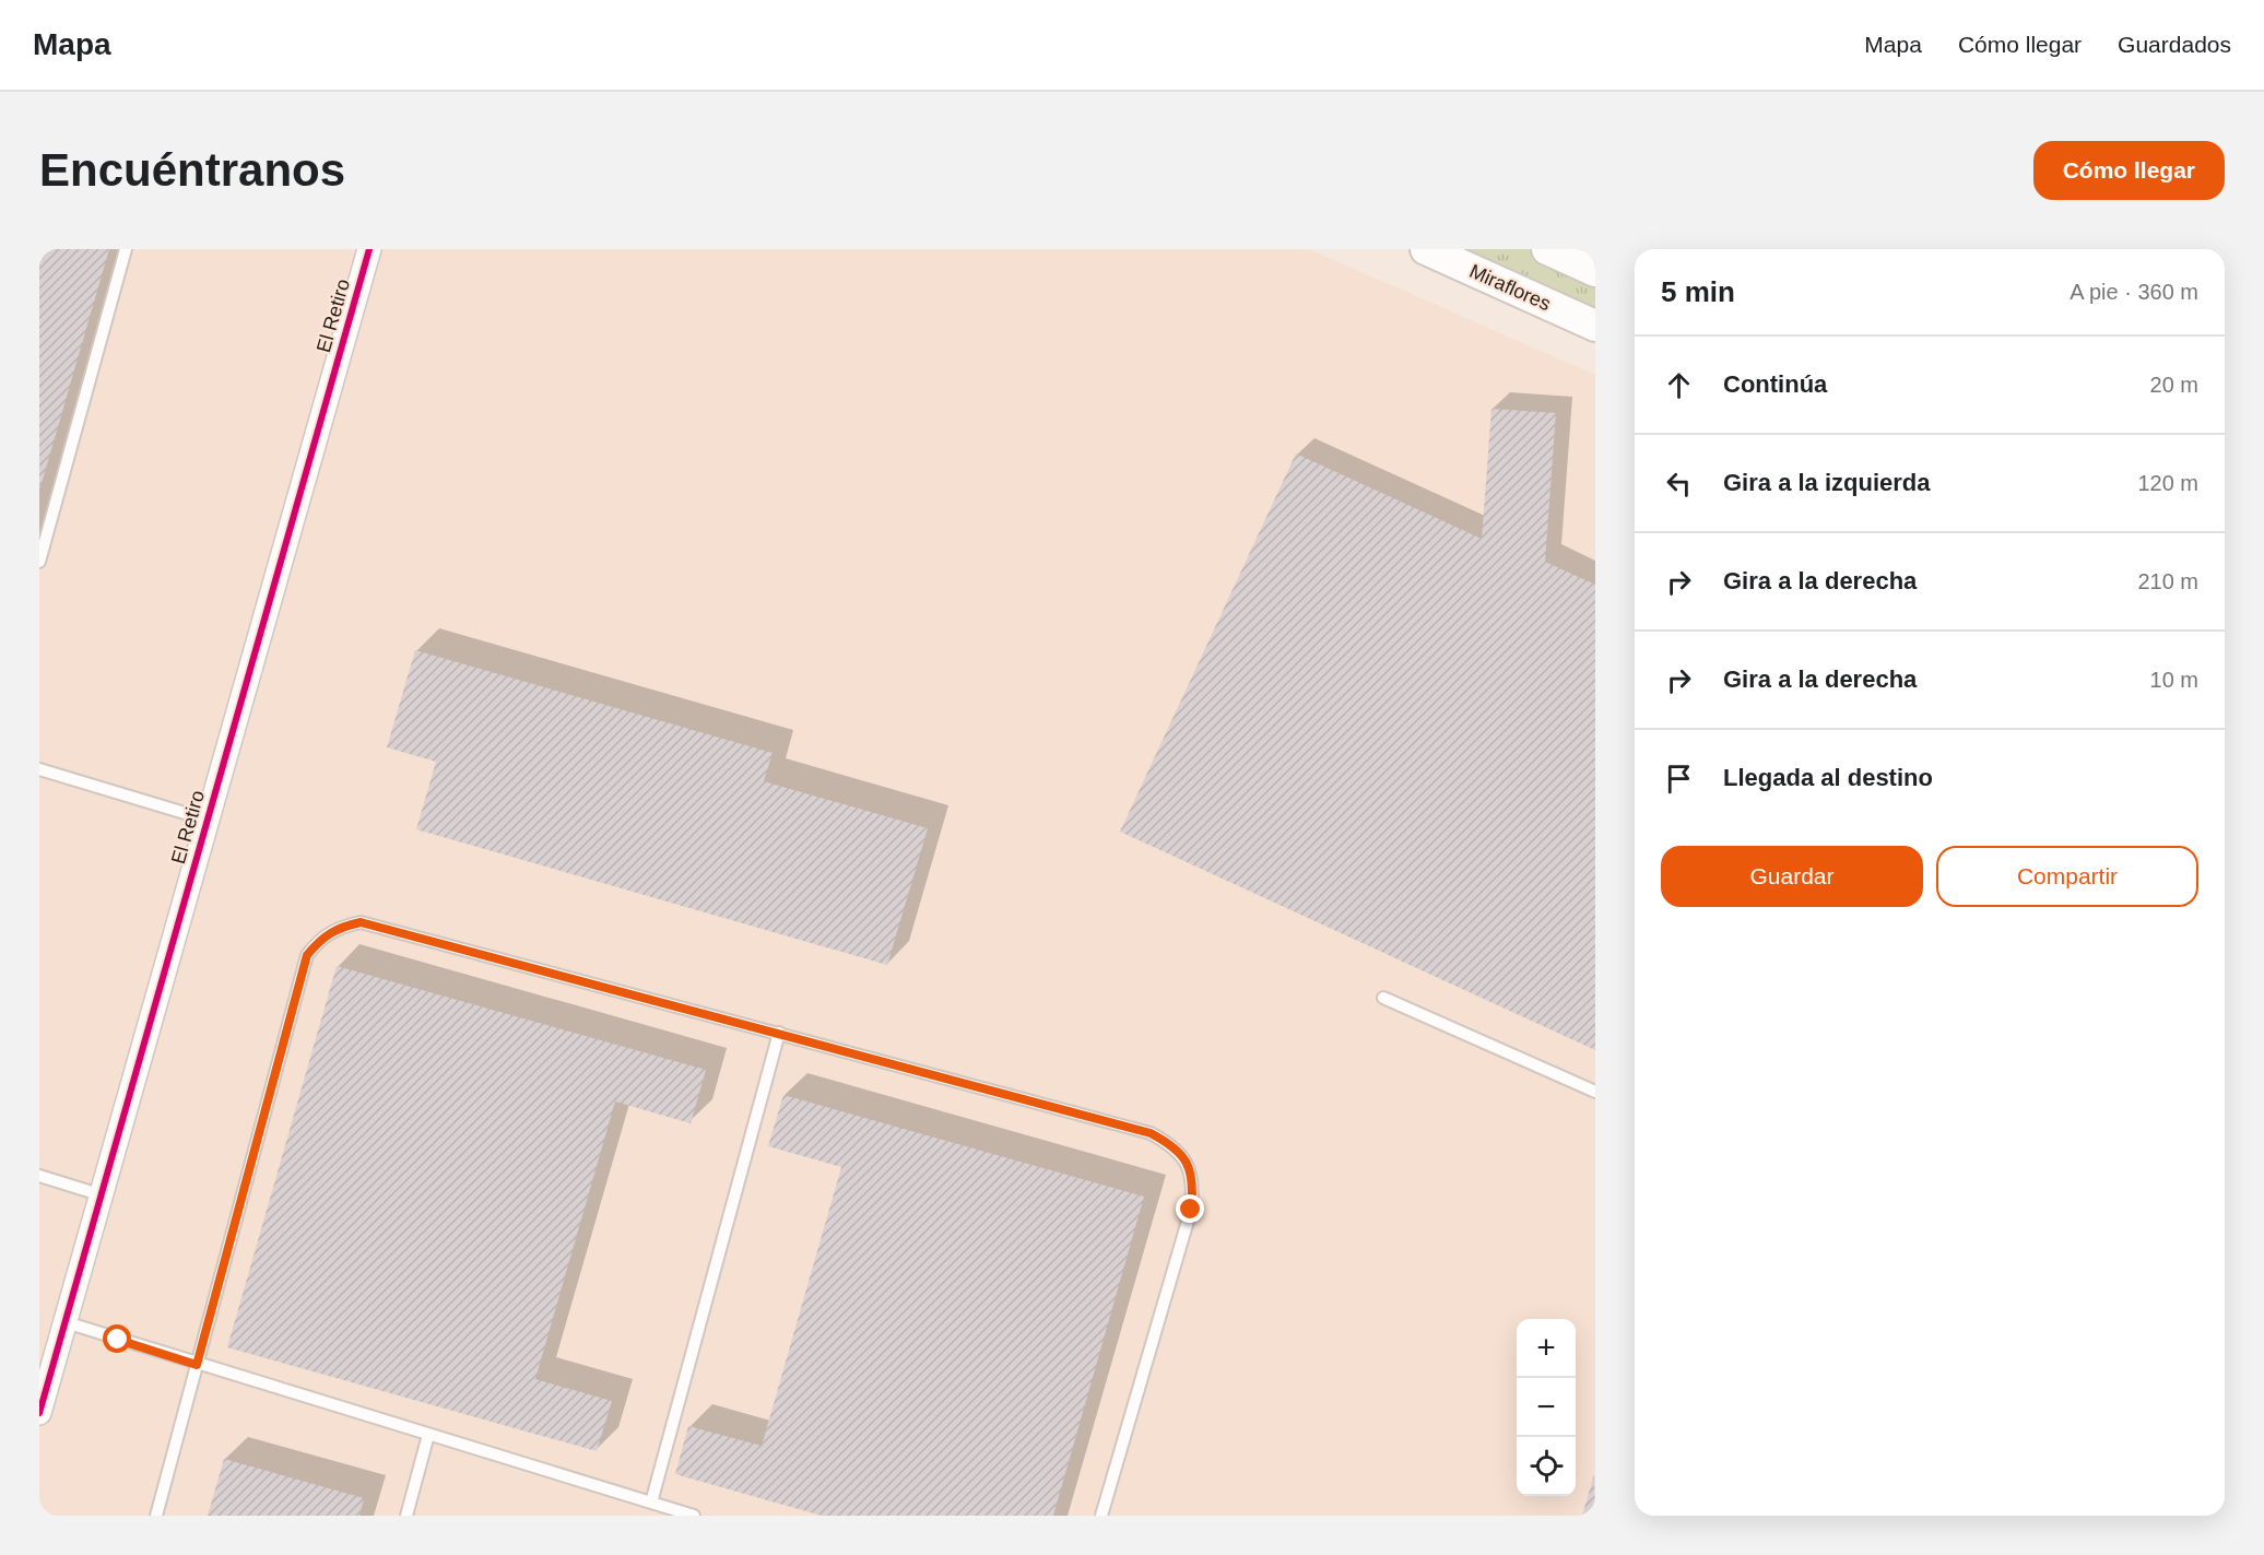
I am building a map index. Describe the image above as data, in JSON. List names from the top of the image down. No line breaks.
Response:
{"streets":{"main road":["Miraflores"],"street":["El Retiro"]},"page":{"header":"Mapa","nav":["Mapa","Cómo llegar","Guardados"],"buttons":["Cómo llegar",["Guardar","Compartir"]],"title":"Encuéntranos","heading":["5 min","A pie · 360 m"],"list":[["Continúa","20 m"],["Gira a la izquierda","120 m"],["Gira a la derecha","210 m"],["Gira a la derecha","10 m"],"Llegada al destino"],"map_buttons":["+","−"]}}
